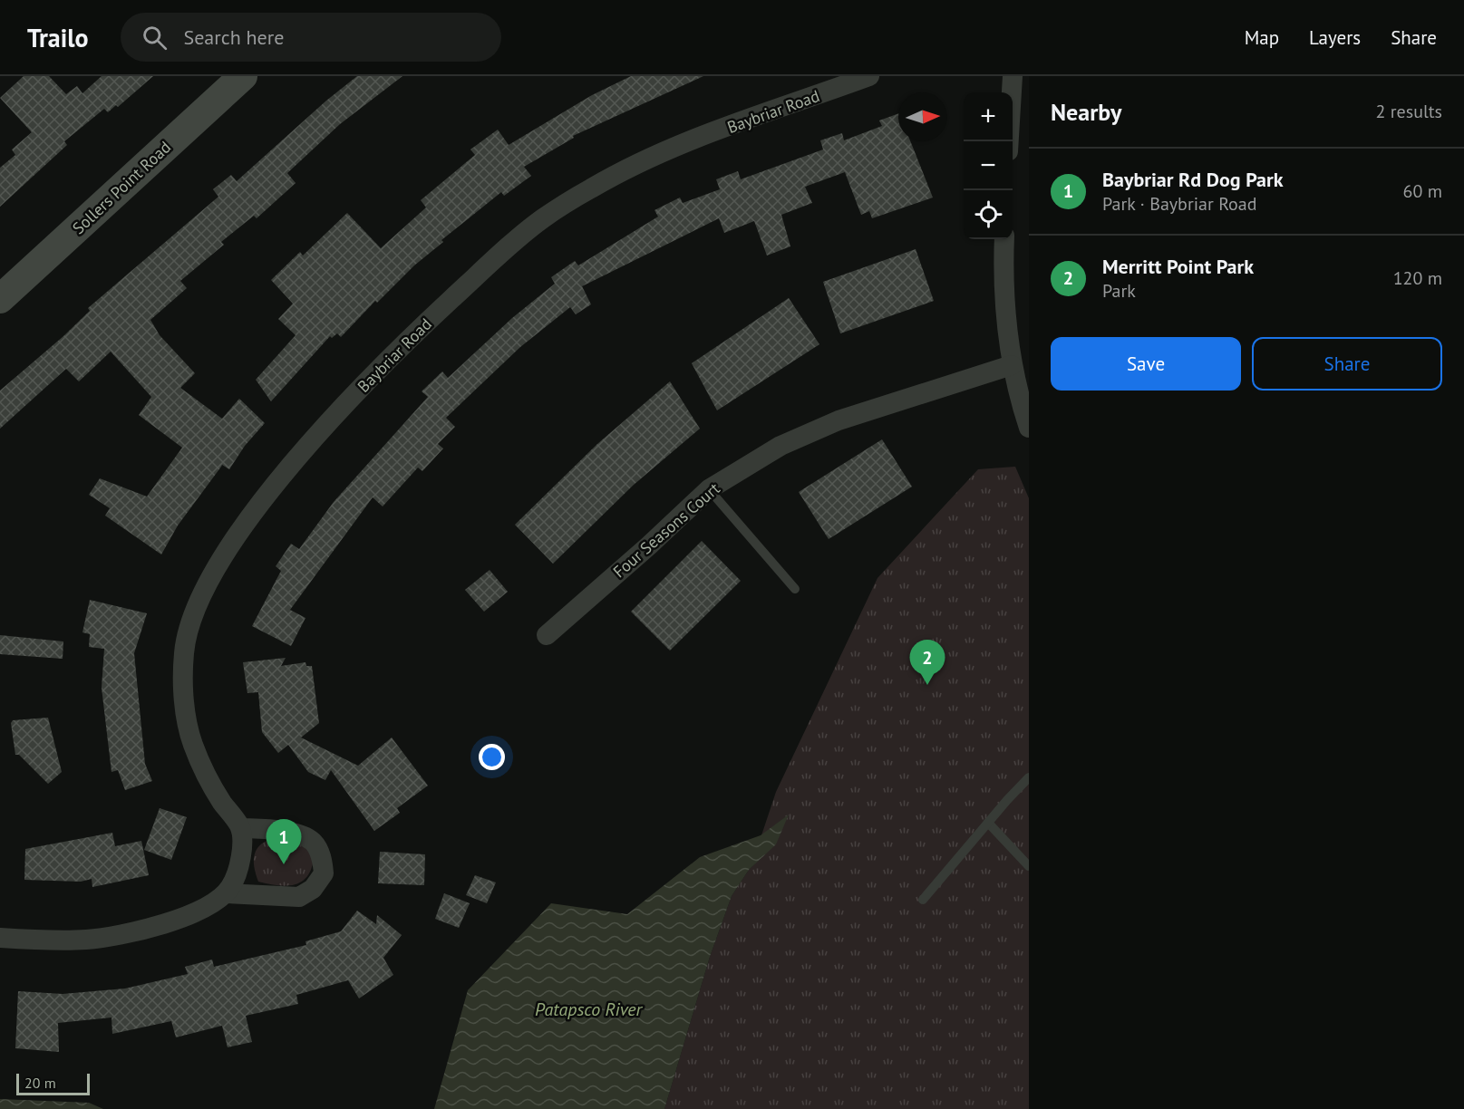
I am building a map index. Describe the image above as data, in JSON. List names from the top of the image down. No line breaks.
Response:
{"streets":{"main road":["Sollers Point Road"],"street":["Baybriar Road","Four Seasons Court"]},"water":["Patapsco River"],"scale_bar":"20 m","north":"right","page":{"header":"Trailo","search":"Search here","nav":["Map","Layers","Share"],"heading":["Nearby","2 results"],"map_buttons":["+","−"],"list":[{"mark":"1","name":"Baybriar Rd Dog Park","note":"Park · Baybriar Road","value":"60 m"},{"mark":"2","name":"Merritt Point Park","note":"Park","value":"120 m"}],"buttons":["Save","Share"],"pins":["2","1"],"scale":"20 m"}}
